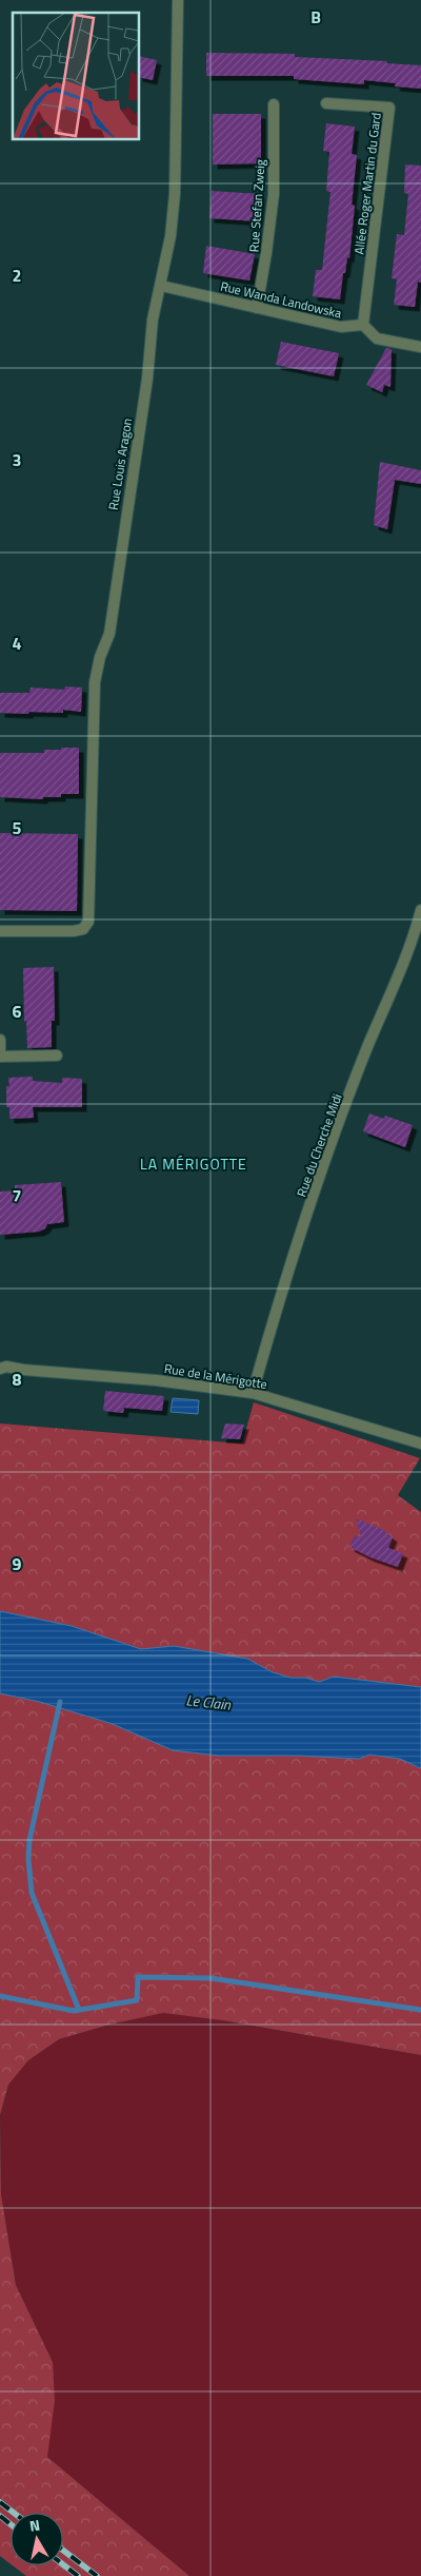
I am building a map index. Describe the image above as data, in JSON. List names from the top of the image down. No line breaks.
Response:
{"streets":{"street":["Allée Roger Martin du Gard","Rue Stefan Zweig","Rue Wanda Landowska","Rue Louis Aragon","Rue du Cherche Midi","Rue de la Mérigotte"]},"crossings":[["Allée Roger Martin du Gard","Rue Wanda Landowska"],["Rue Stefan Zweig","Rue Wanda Landowska"],["Rue Wanda Landowska","Rue Louis Aragon"],["Rue du Cherche Midi","Rue de la Mérigotte"]],"districts":["LA MÉRIGOTTE"],"water":["Le Clain"],"north":"top","grid":{"columns":["B"],"rows":["2","3","4","5","6","7","8","9"]}}
